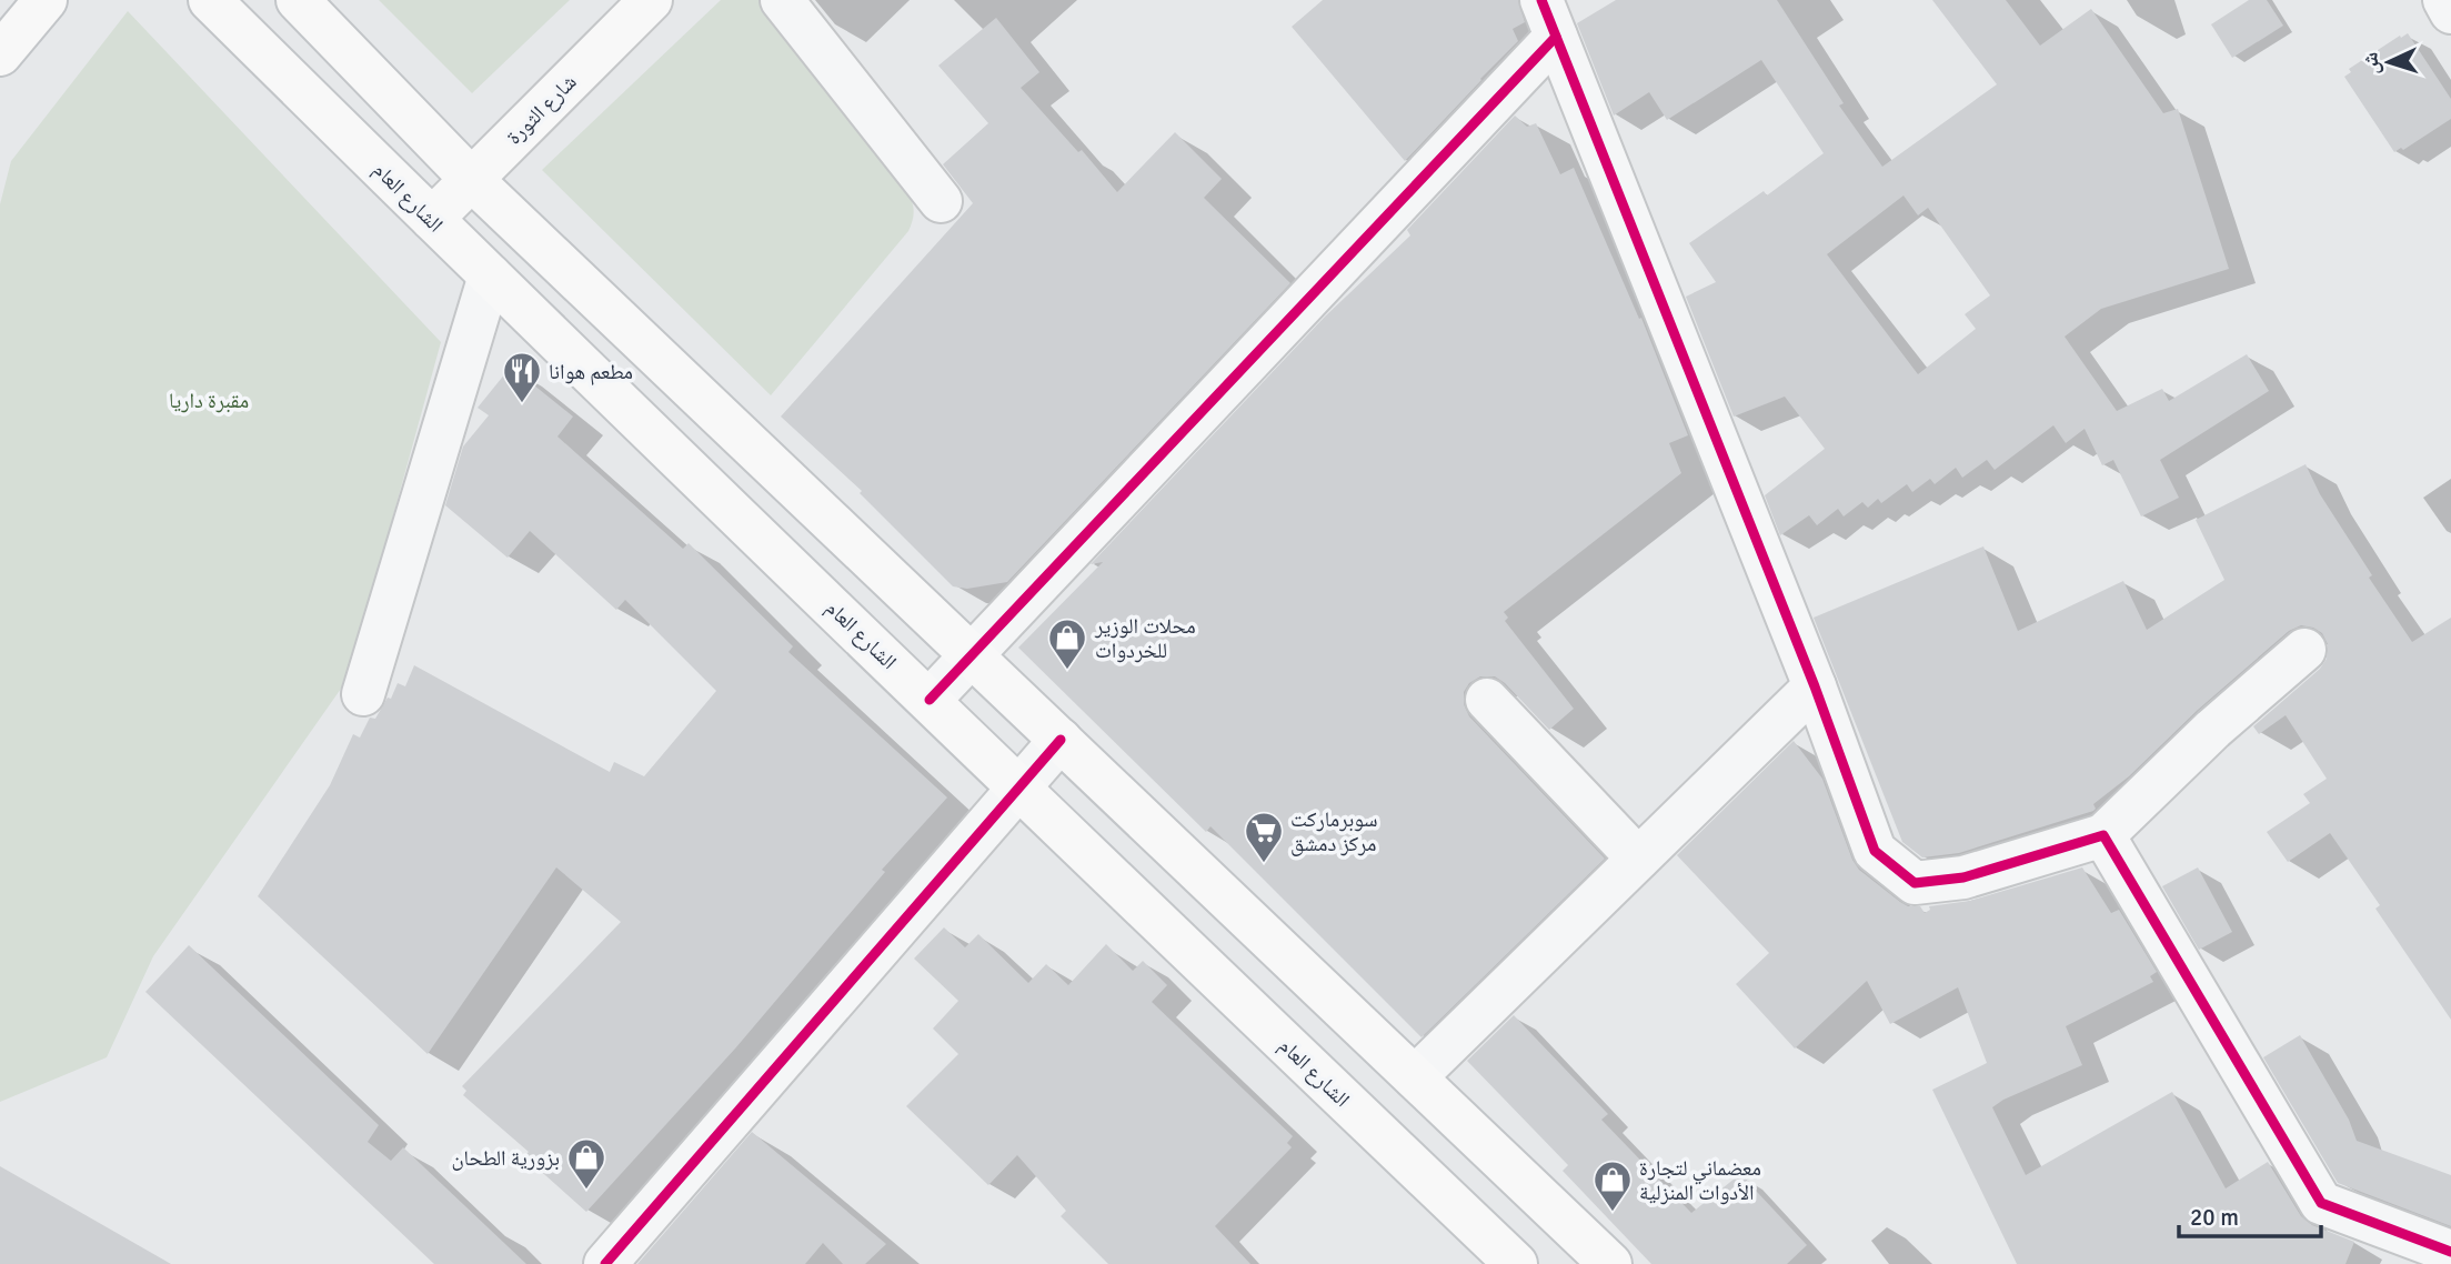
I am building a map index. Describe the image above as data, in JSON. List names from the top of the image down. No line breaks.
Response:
{"streets":{"main road":["شارع الثورة","الشارع العام"]},"crossings":[["شارع الثورة","الشارع العام"]],"parks":["مقبرة داريا"],"places":{"restaurant":["مطعم هوانا"],"shop":["محلات الوزير للخردوات","بزورية الطحان","معضماني لتجارة الأدوات المنزلية"],"supermarket":["سوبرماركت مركز دمشق"]},"scale_bar":"20 m","north":"left"}
